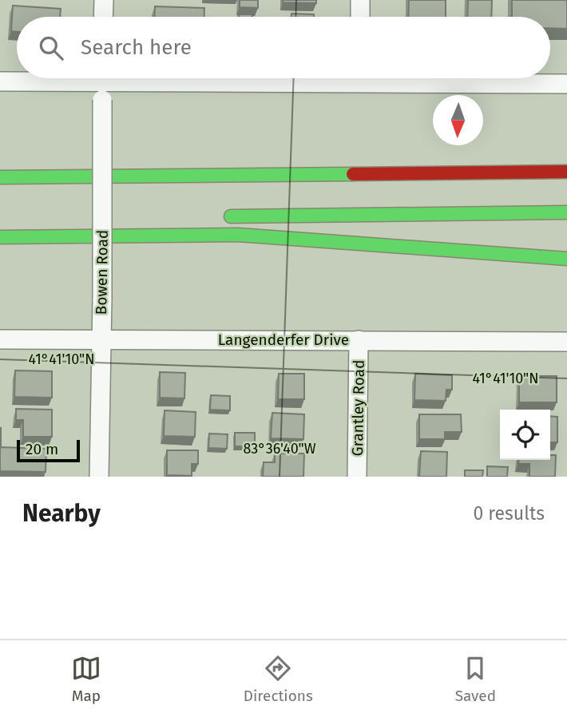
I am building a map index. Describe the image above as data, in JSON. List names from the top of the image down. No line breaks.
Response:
{"streets":{"street":["Bowen Road","Langenderfer Drive","Grantley Road"]},"crossings":[["Bowen Road","Langenderfer Drive"],["Langenderfer Drive","Grantley Road"]],"scale_bar":"20 m","north":"bottom","page":{"search":"Search here","scale":"20 m","heading":["Nearby","0 results"],"nav":["Map","Directions","Saved"]},"coordinates":["41°41'10\"N","83°36'40\"W"]}
